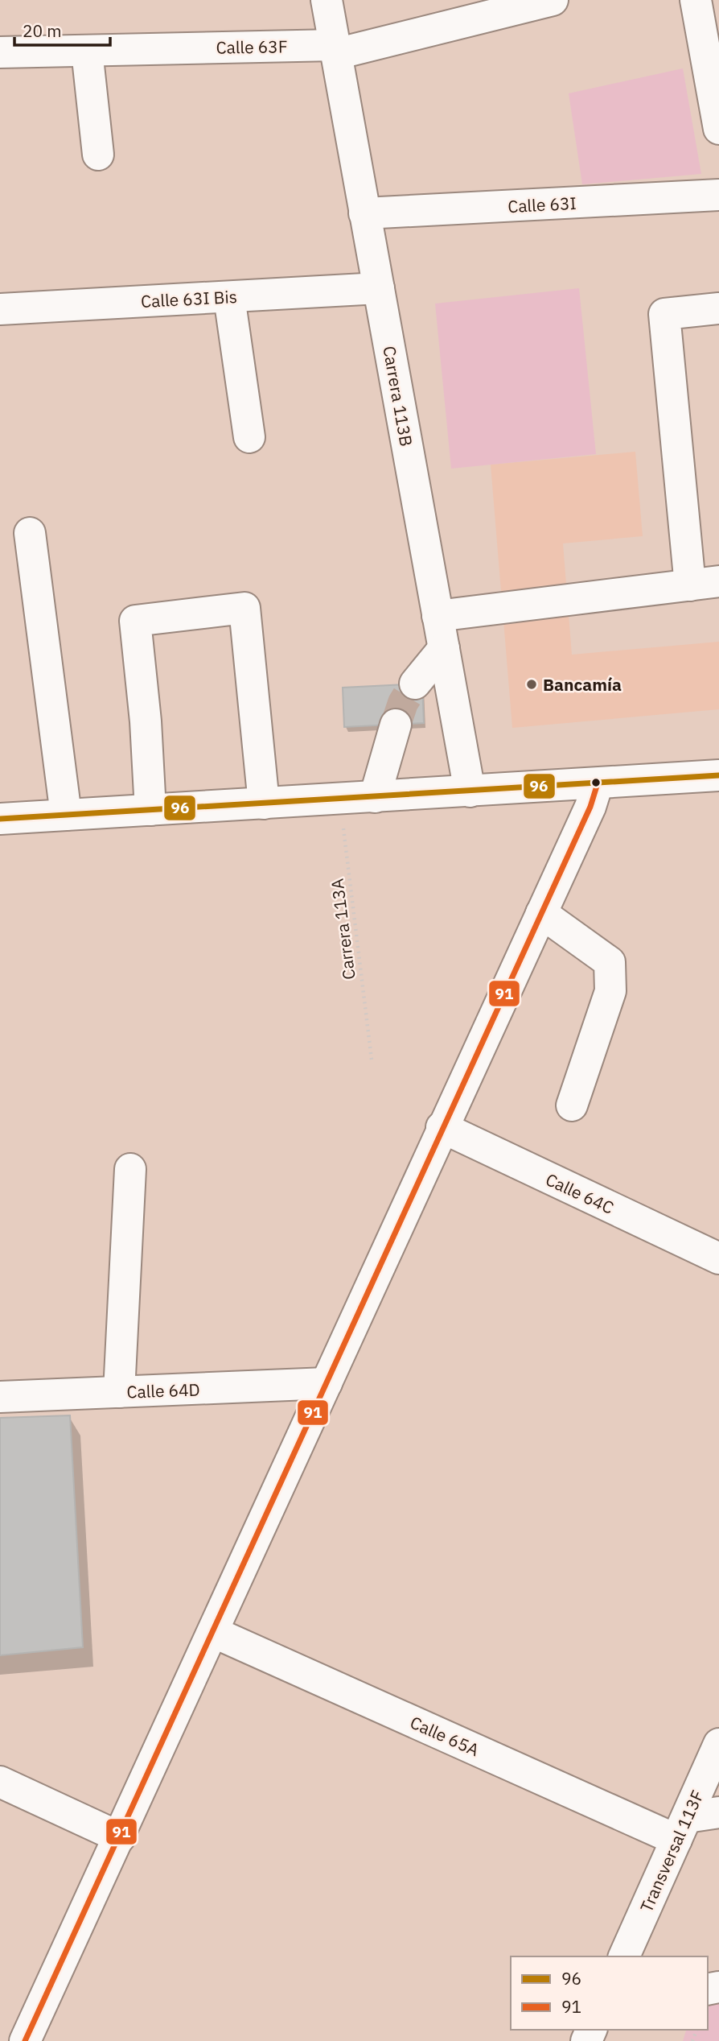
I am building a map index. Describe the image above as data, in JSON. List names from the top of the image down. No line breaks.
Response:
{"streets":{"street":["Calle 63F","Calle 63I","Calle 63I Bis","Carrera 113B","Calle 64C","Calle 64D","Calle 65A","Transversal 113F"],"path":["Carrera 113A"]},"crossings":[["Calle 63F","Carrera 113B"],["Calle 63I","Carrera 113B"],["Calle 63I Bis","Carrera 113B"],["Calle 65A","Transversal 113F"]],"places":["Bancamía"],"lines":["transit line 96","transit line 91"],"legend":["96","91"],"scale_bar":"20 m"}
